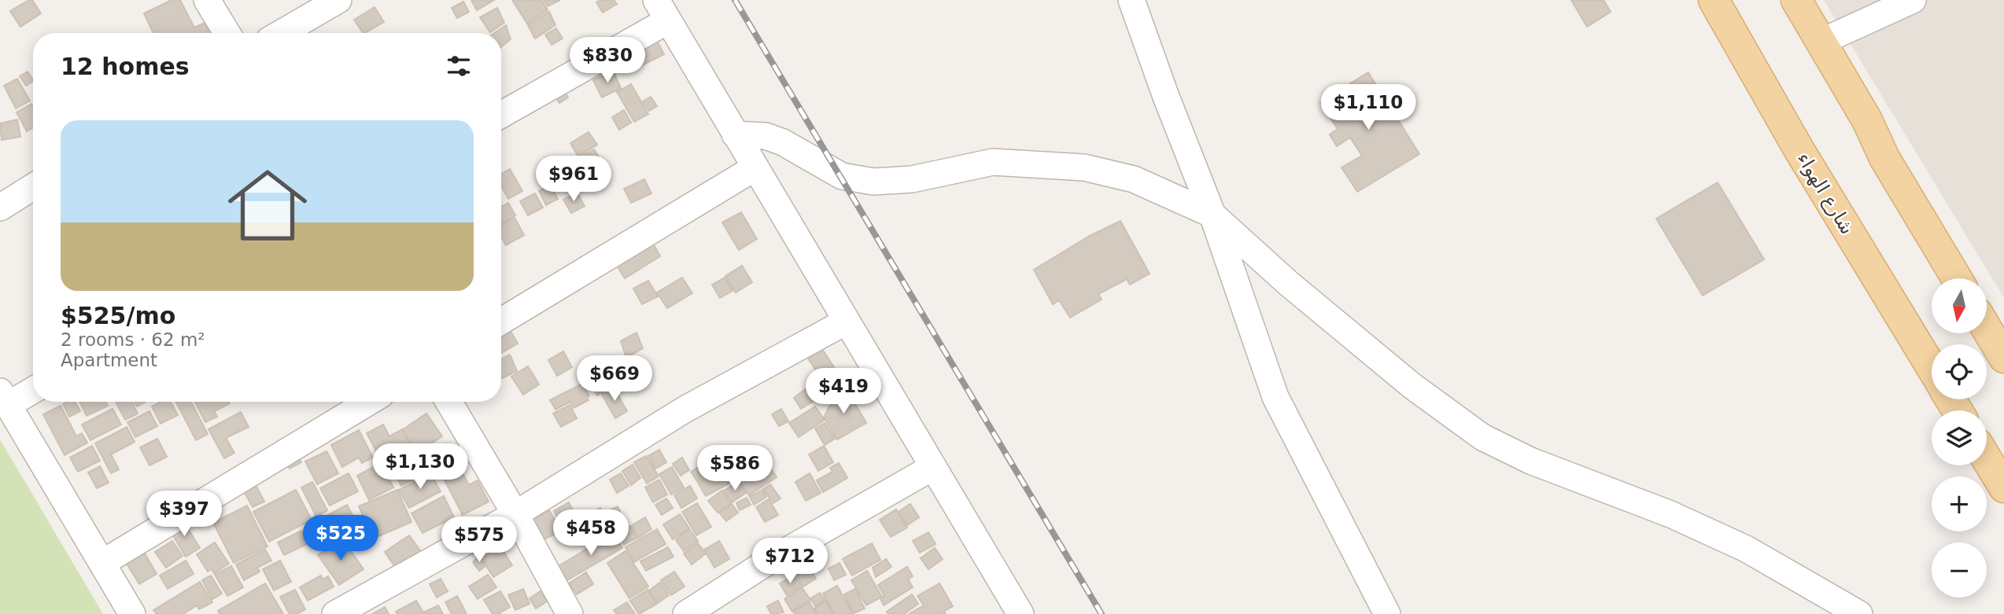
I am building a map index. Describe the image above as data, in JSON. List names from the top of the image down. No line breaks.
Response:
{"streets":{"main road":["شارع الهواء"]},"north":"bottom","page":{"heading":"12 homes","price":["$830","$1,110","$961","$669","$419","$1,130","$586","$397","$458","$525","$575","$712"],"list":[{"name":"$525/mo","note":"2 rooms · 62 m² · Apartment"}],"map_buttons":["+","−"]}}
